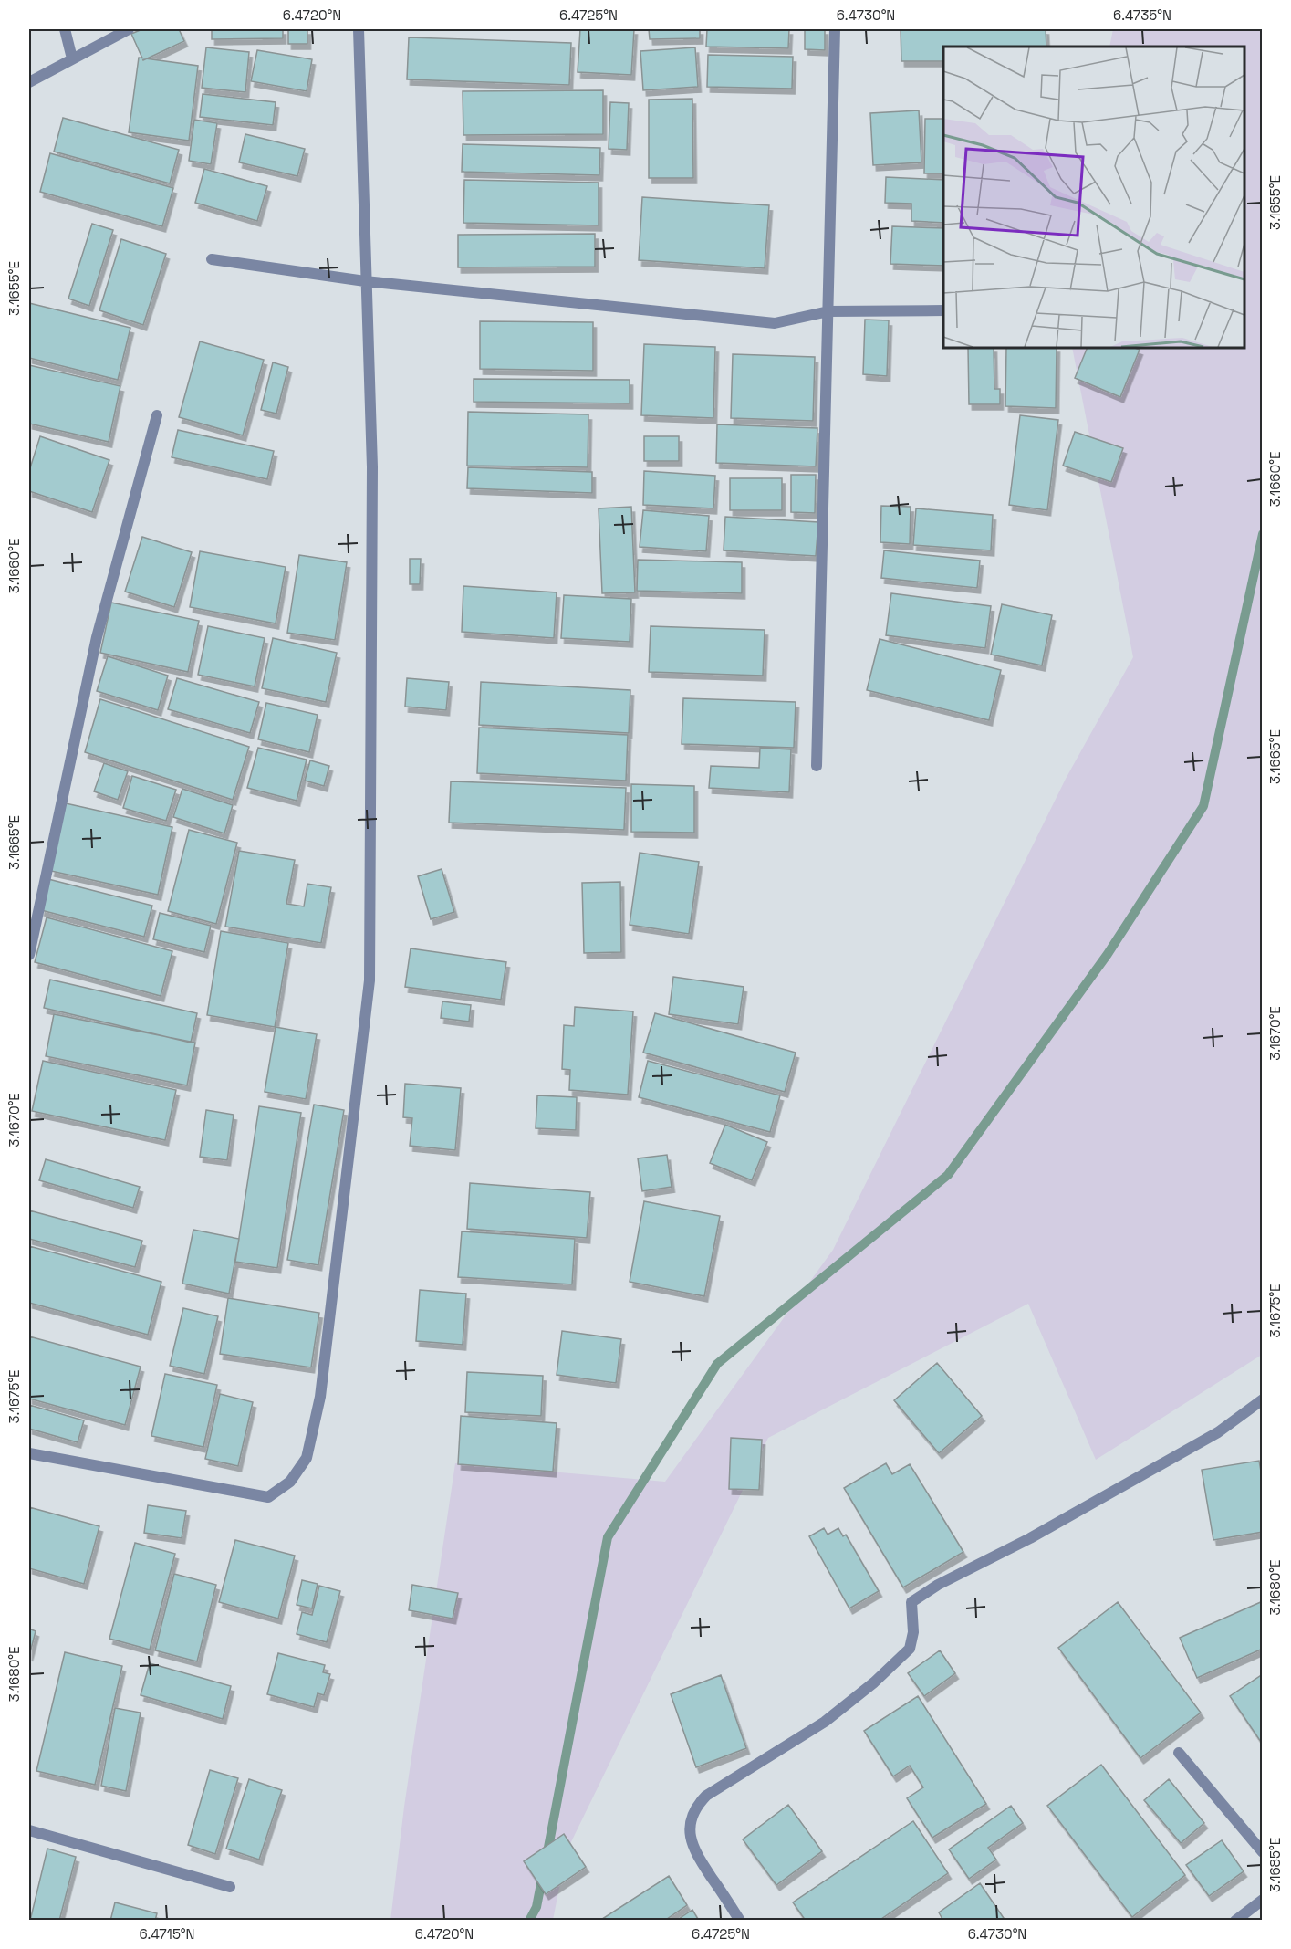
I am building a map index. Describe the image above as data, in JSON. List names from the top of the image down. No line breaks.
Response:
{"coordinates":["6.4720°N","6.4725°N","6.4730°N","6.4735°N","3.1655°E","3.1660°E","3.1665°E","3.1670°E","3.1675°E","3.1680°E","3.1685°E","6.4715°N"]}
